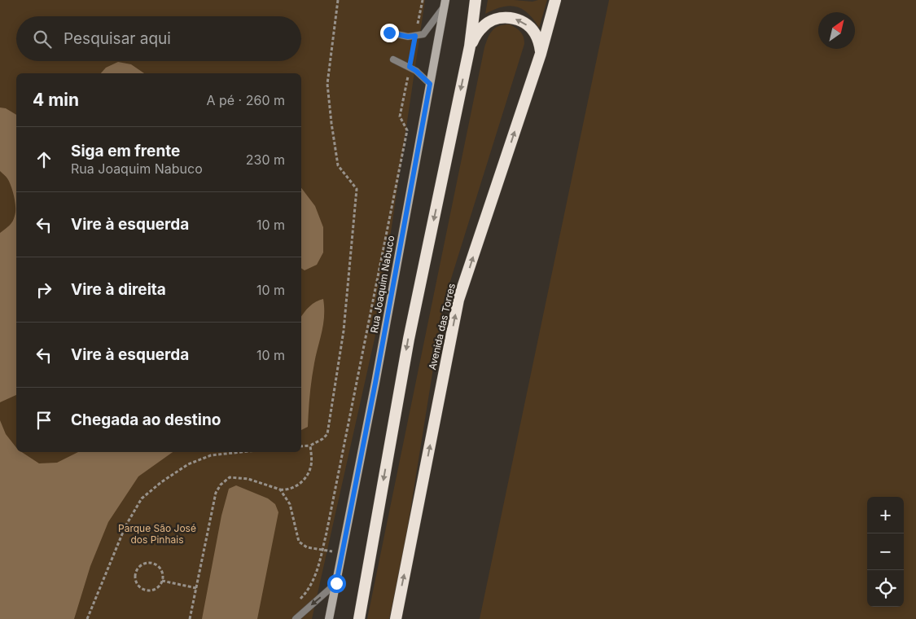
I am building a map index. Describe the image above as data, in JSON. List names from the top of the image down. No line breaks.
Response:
{"streets":{"highway":["Avenida das Torres"],"main road":["Rua Joaquim Nabuco"]},"parks":["Parque São José dos Pinhais"],"north":"top right","page":{"search":"Pesquisar aqui","heading":["4 min","A pé · 260 m"],"list":[["Siga em frente","Rua Joaquim Nabuco","230 m"],["Vire à esquerda","10 m"],["Vire à direita","10 m"],["Vire à esquerda","10 m"],"Chegada ao destino"],"map_buttons":["+","−"]}}
